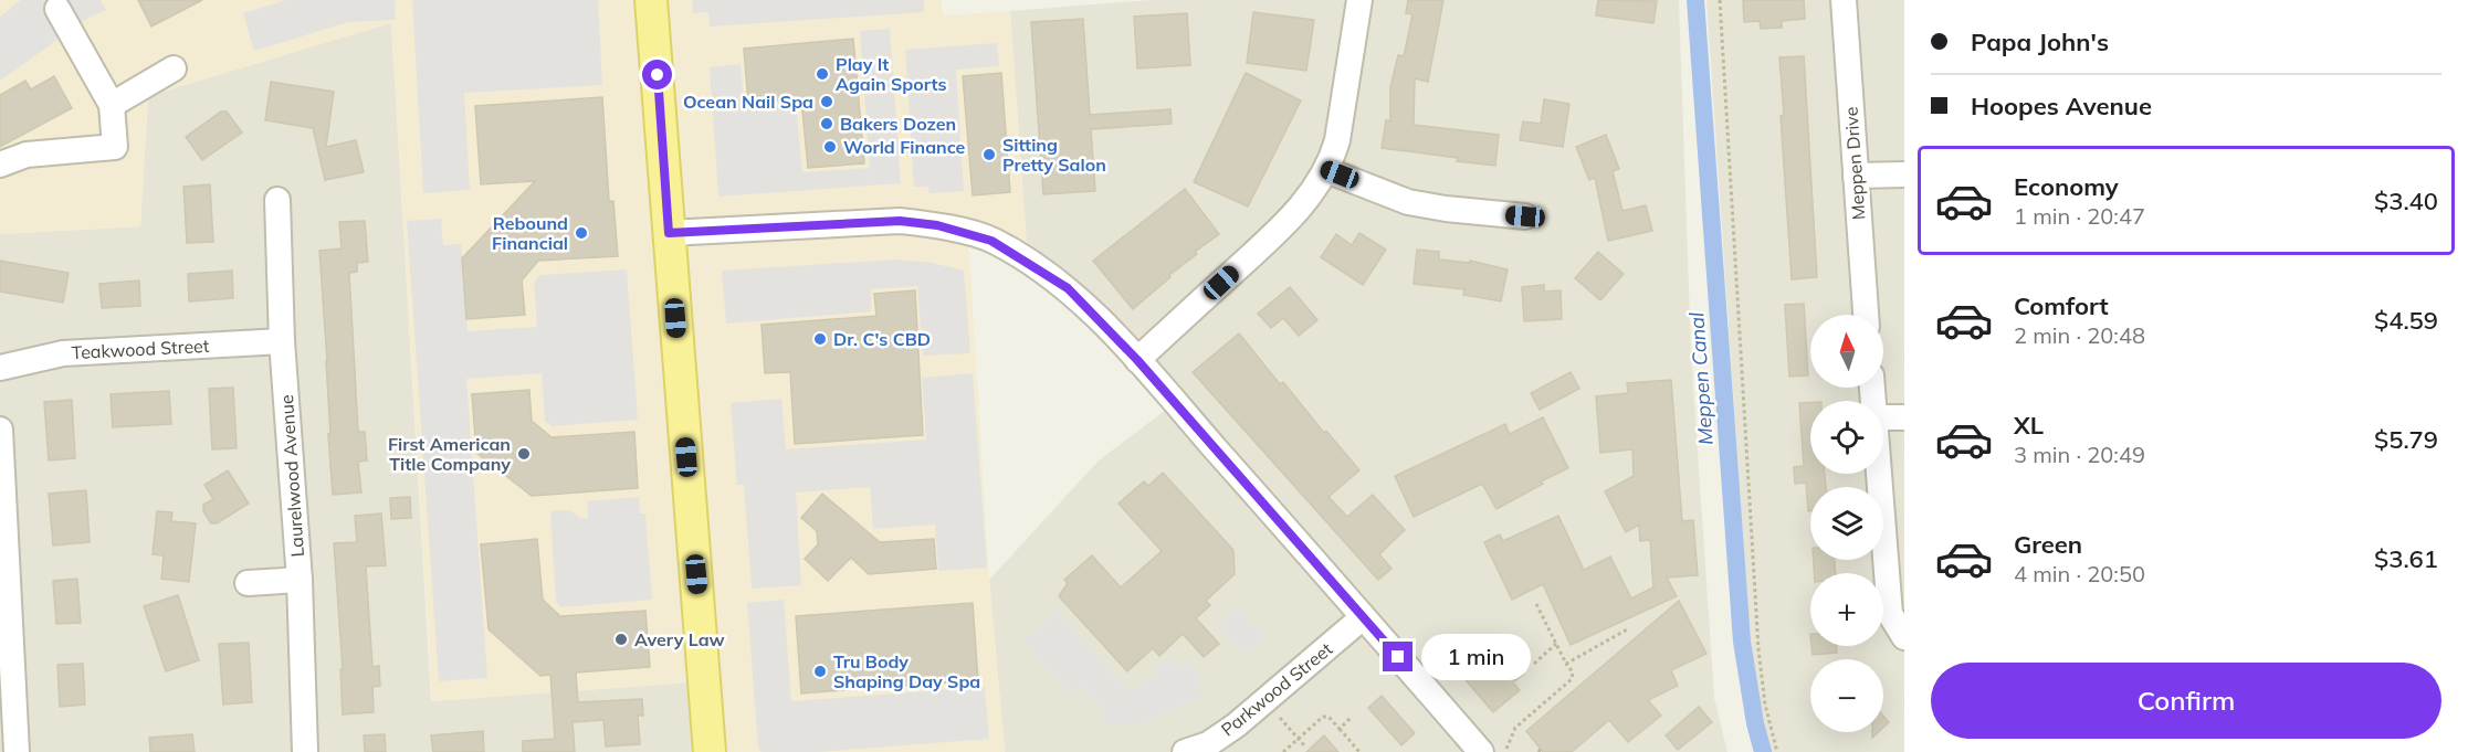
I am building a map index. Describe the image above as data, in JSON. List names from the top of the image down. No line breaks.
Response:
{"streets":{"street":["Meppen Drive","Teakwood Street","Laurelwood Avenue","Parkwood Street"]},"crossings":[["Teakwood Street","Laurelwood Avenue"]],"water":["Meppen Canal"],"places":["Play It Again Sports","Ocean Nail Spa","Bakers Dozen","World Finance","Sitting Pretty Salon","Rebound Financial","Dr. C's CBD","First American Title Company","Avery Law","Tru Body Shaping Day Spa"],"north":"top","page":{"banner":["Papa John's","Hoopes Avenue"],"list":[{"name":"Economy","note":"1 min · 20:47","value":"$3.40"},{"name":"Comfort","note":"2 min · 20:48","value":"$4.59"},{"name":"XL","note":"3 min · 20:49","value":"$5.79"},{"name":"Green","note":"4 min · 20:50","value":"$3.61"}],"map_buttons":["+","−"],"bubble":"1 min","buttons":"Confirm"}}
